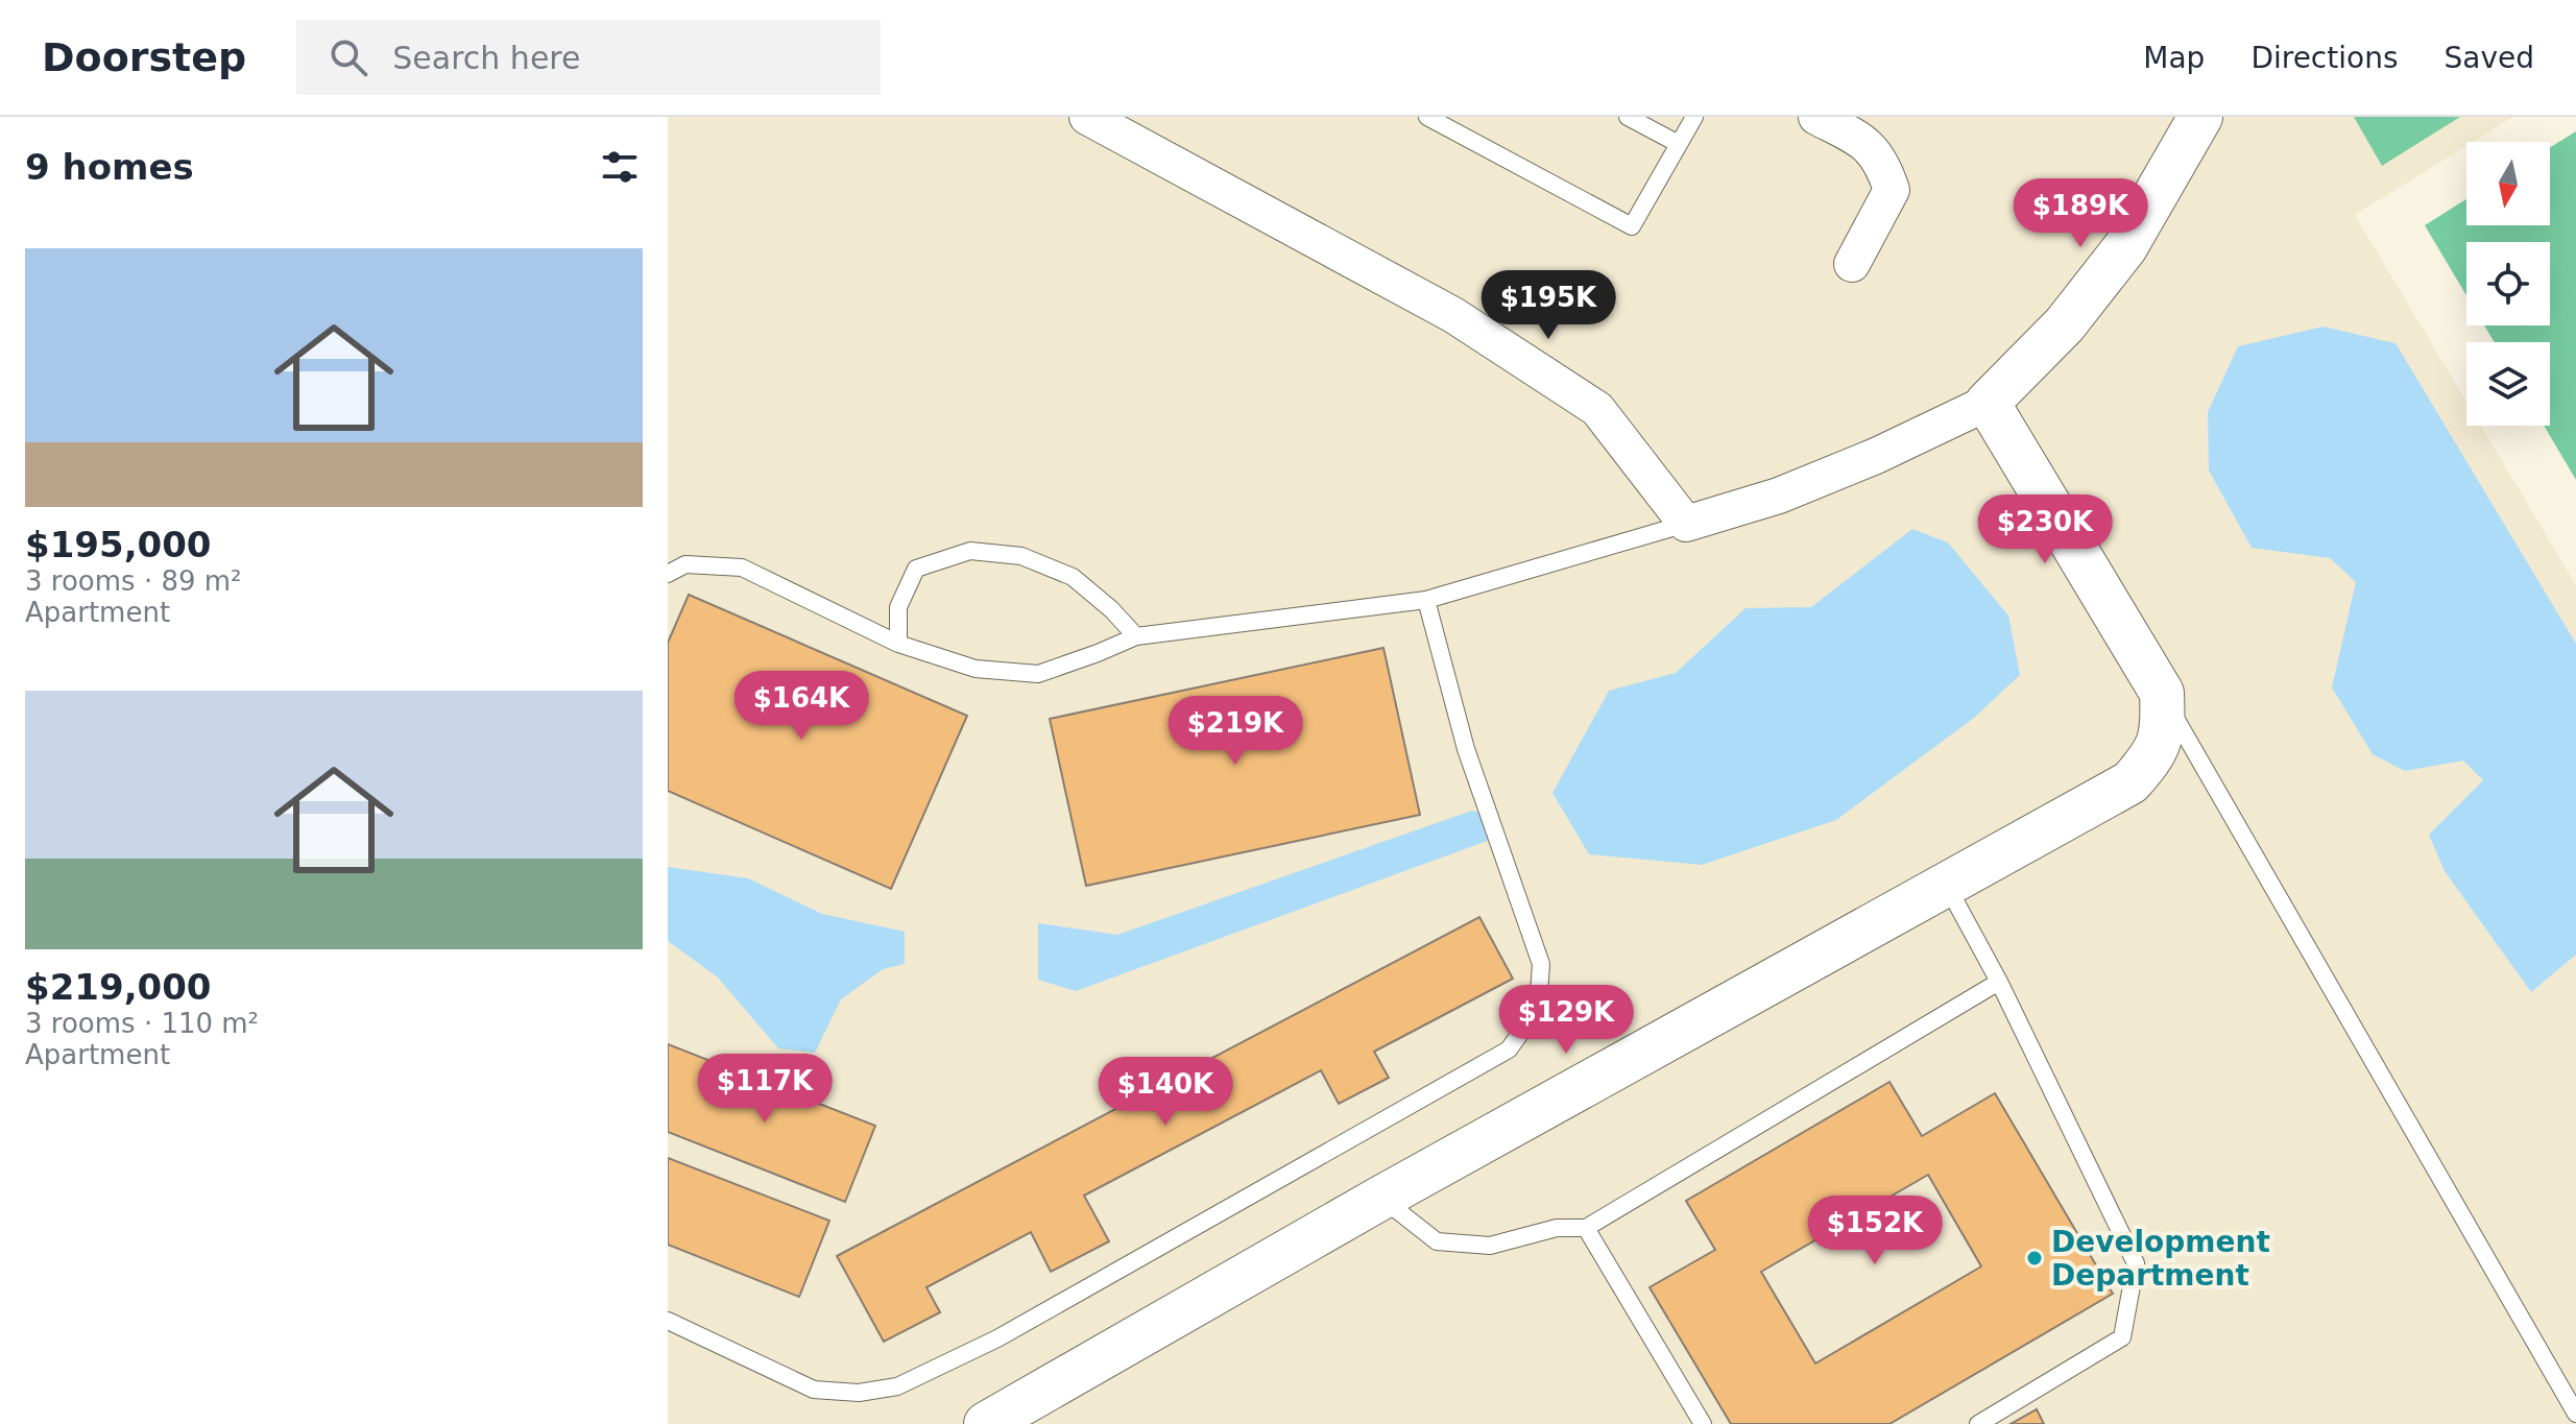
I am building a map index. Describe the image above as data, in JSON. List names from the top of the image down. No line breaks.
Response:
{"places":["Development Department"],"north":"bottom","page":{"header":"Doorstep","search":"Search here","nav":["Map","Directions","Saved"],"heading":"9 homes","price":["$189K","$195K","$230K","$164K","$219K","$129K","$117K","$140K","$152K"],"list":[{"name":"$195,000","note":"3 rooms · 89 m² · Apartment"},{"name":"$219,000","note":"3 rooms · 110 m² · Apartment"}]}}
